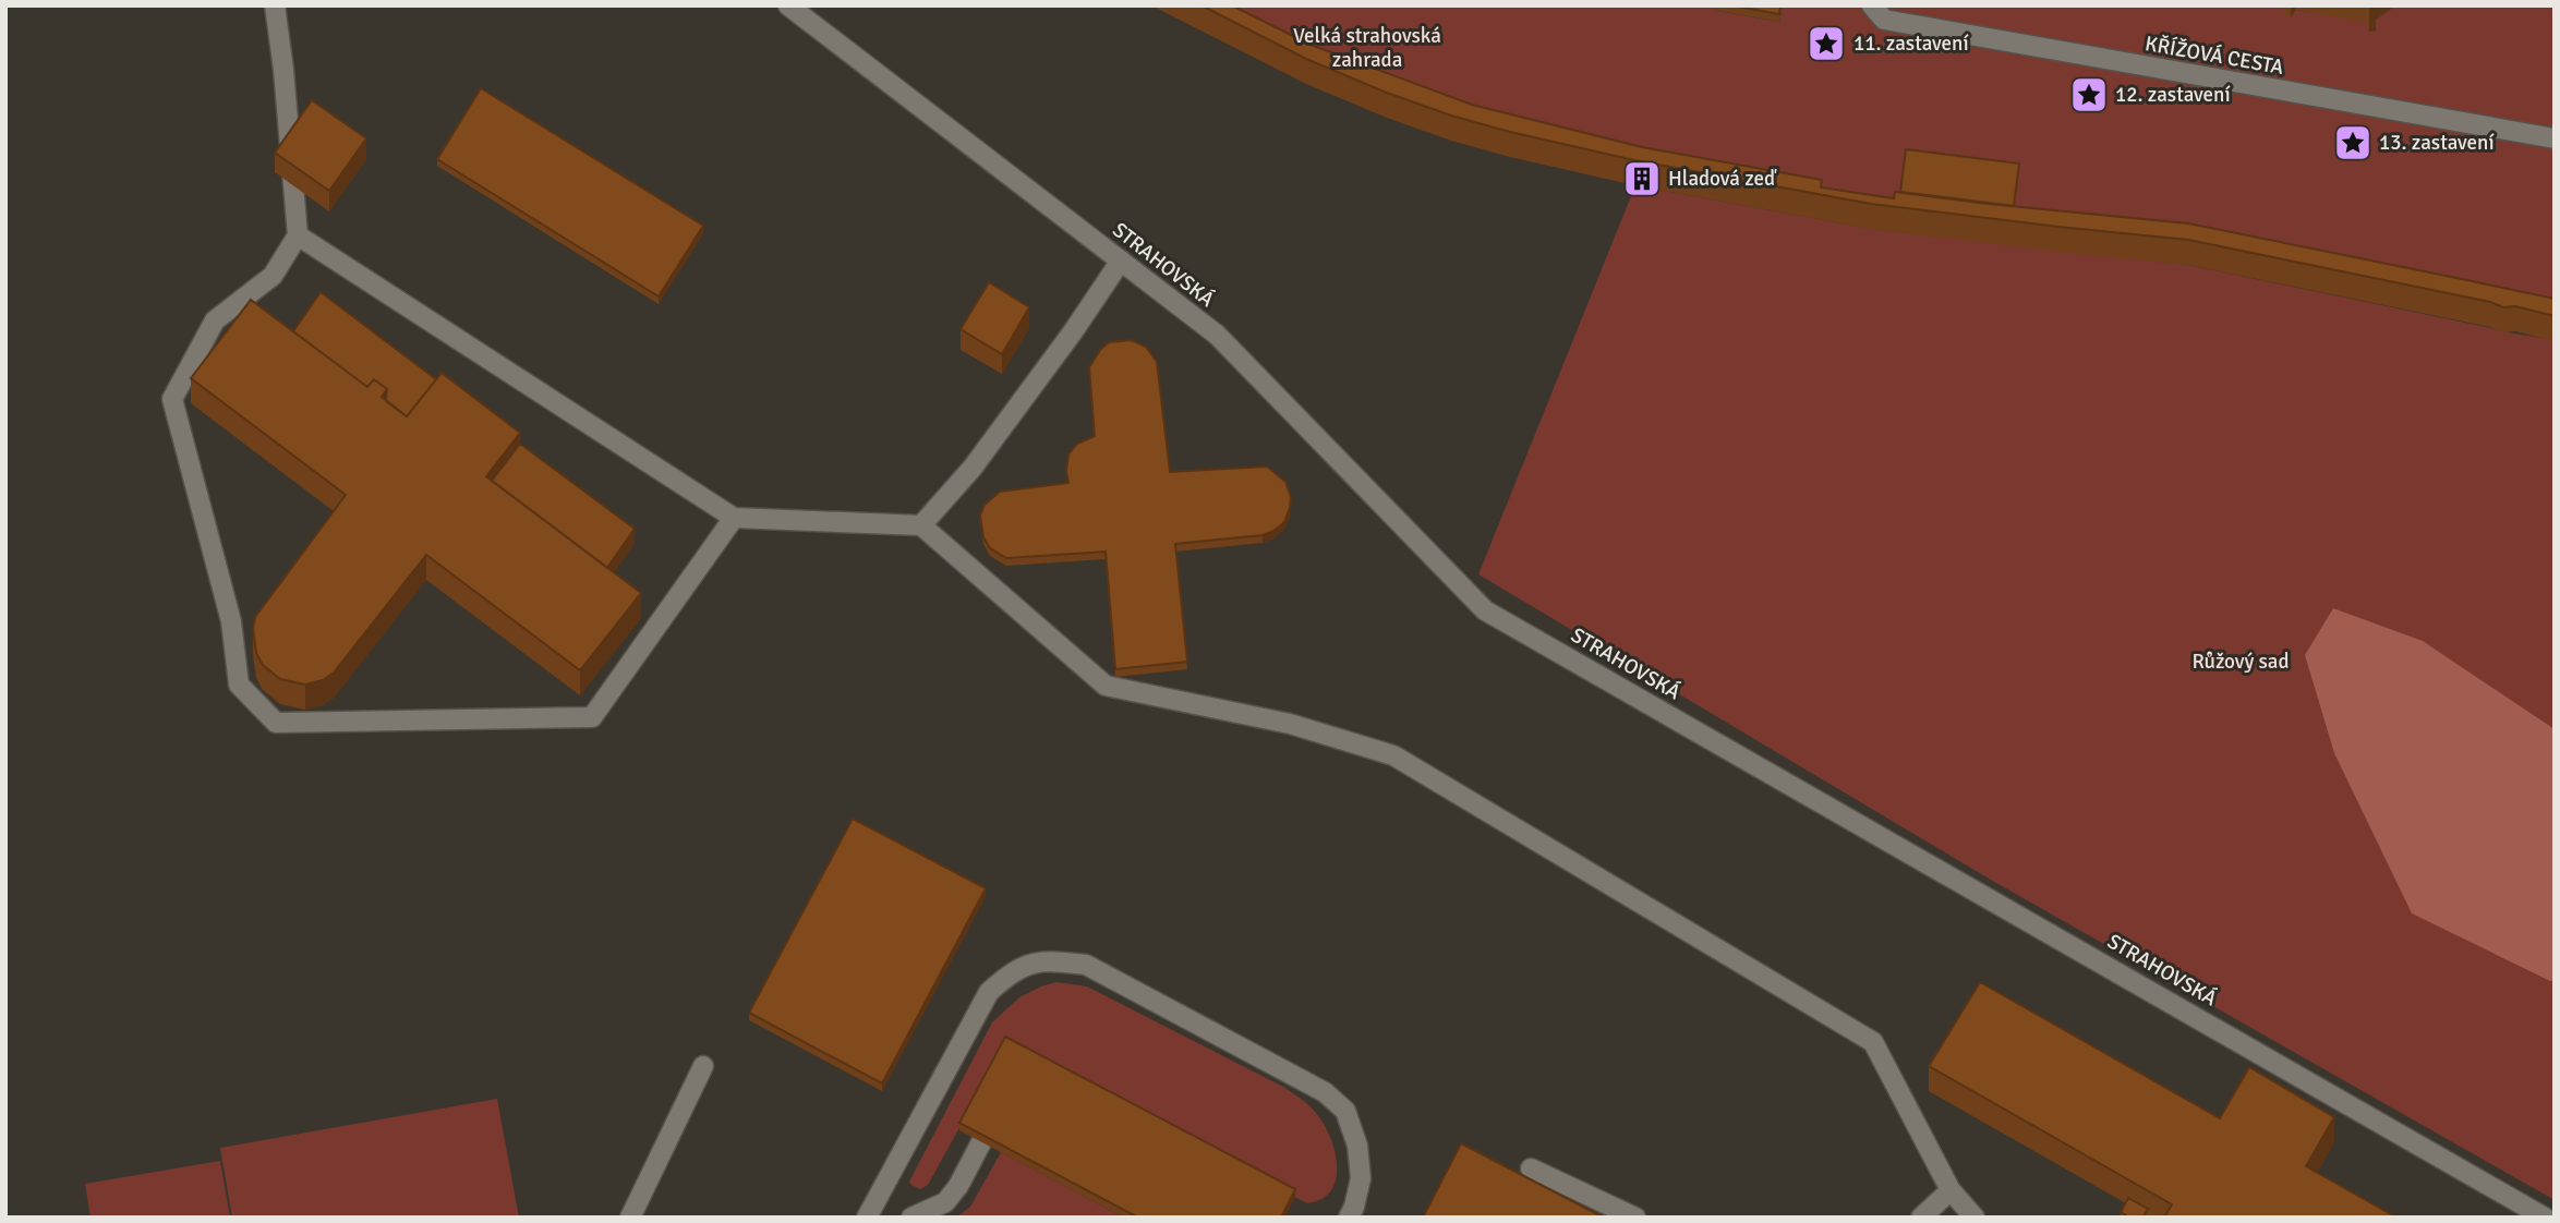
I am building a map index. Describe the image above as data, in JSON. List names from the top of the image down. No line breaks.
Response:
{"streets":{"street":["KŘÍŽOVÁ CESTA","STRAHOVSKÁ"]},"parks":["Velká strahovská zahrada","Růžový sad"],"places":{"place":["11. zastavení","12. zastavení","13. zastavení"],"building":["Hladová zeď"]}}
